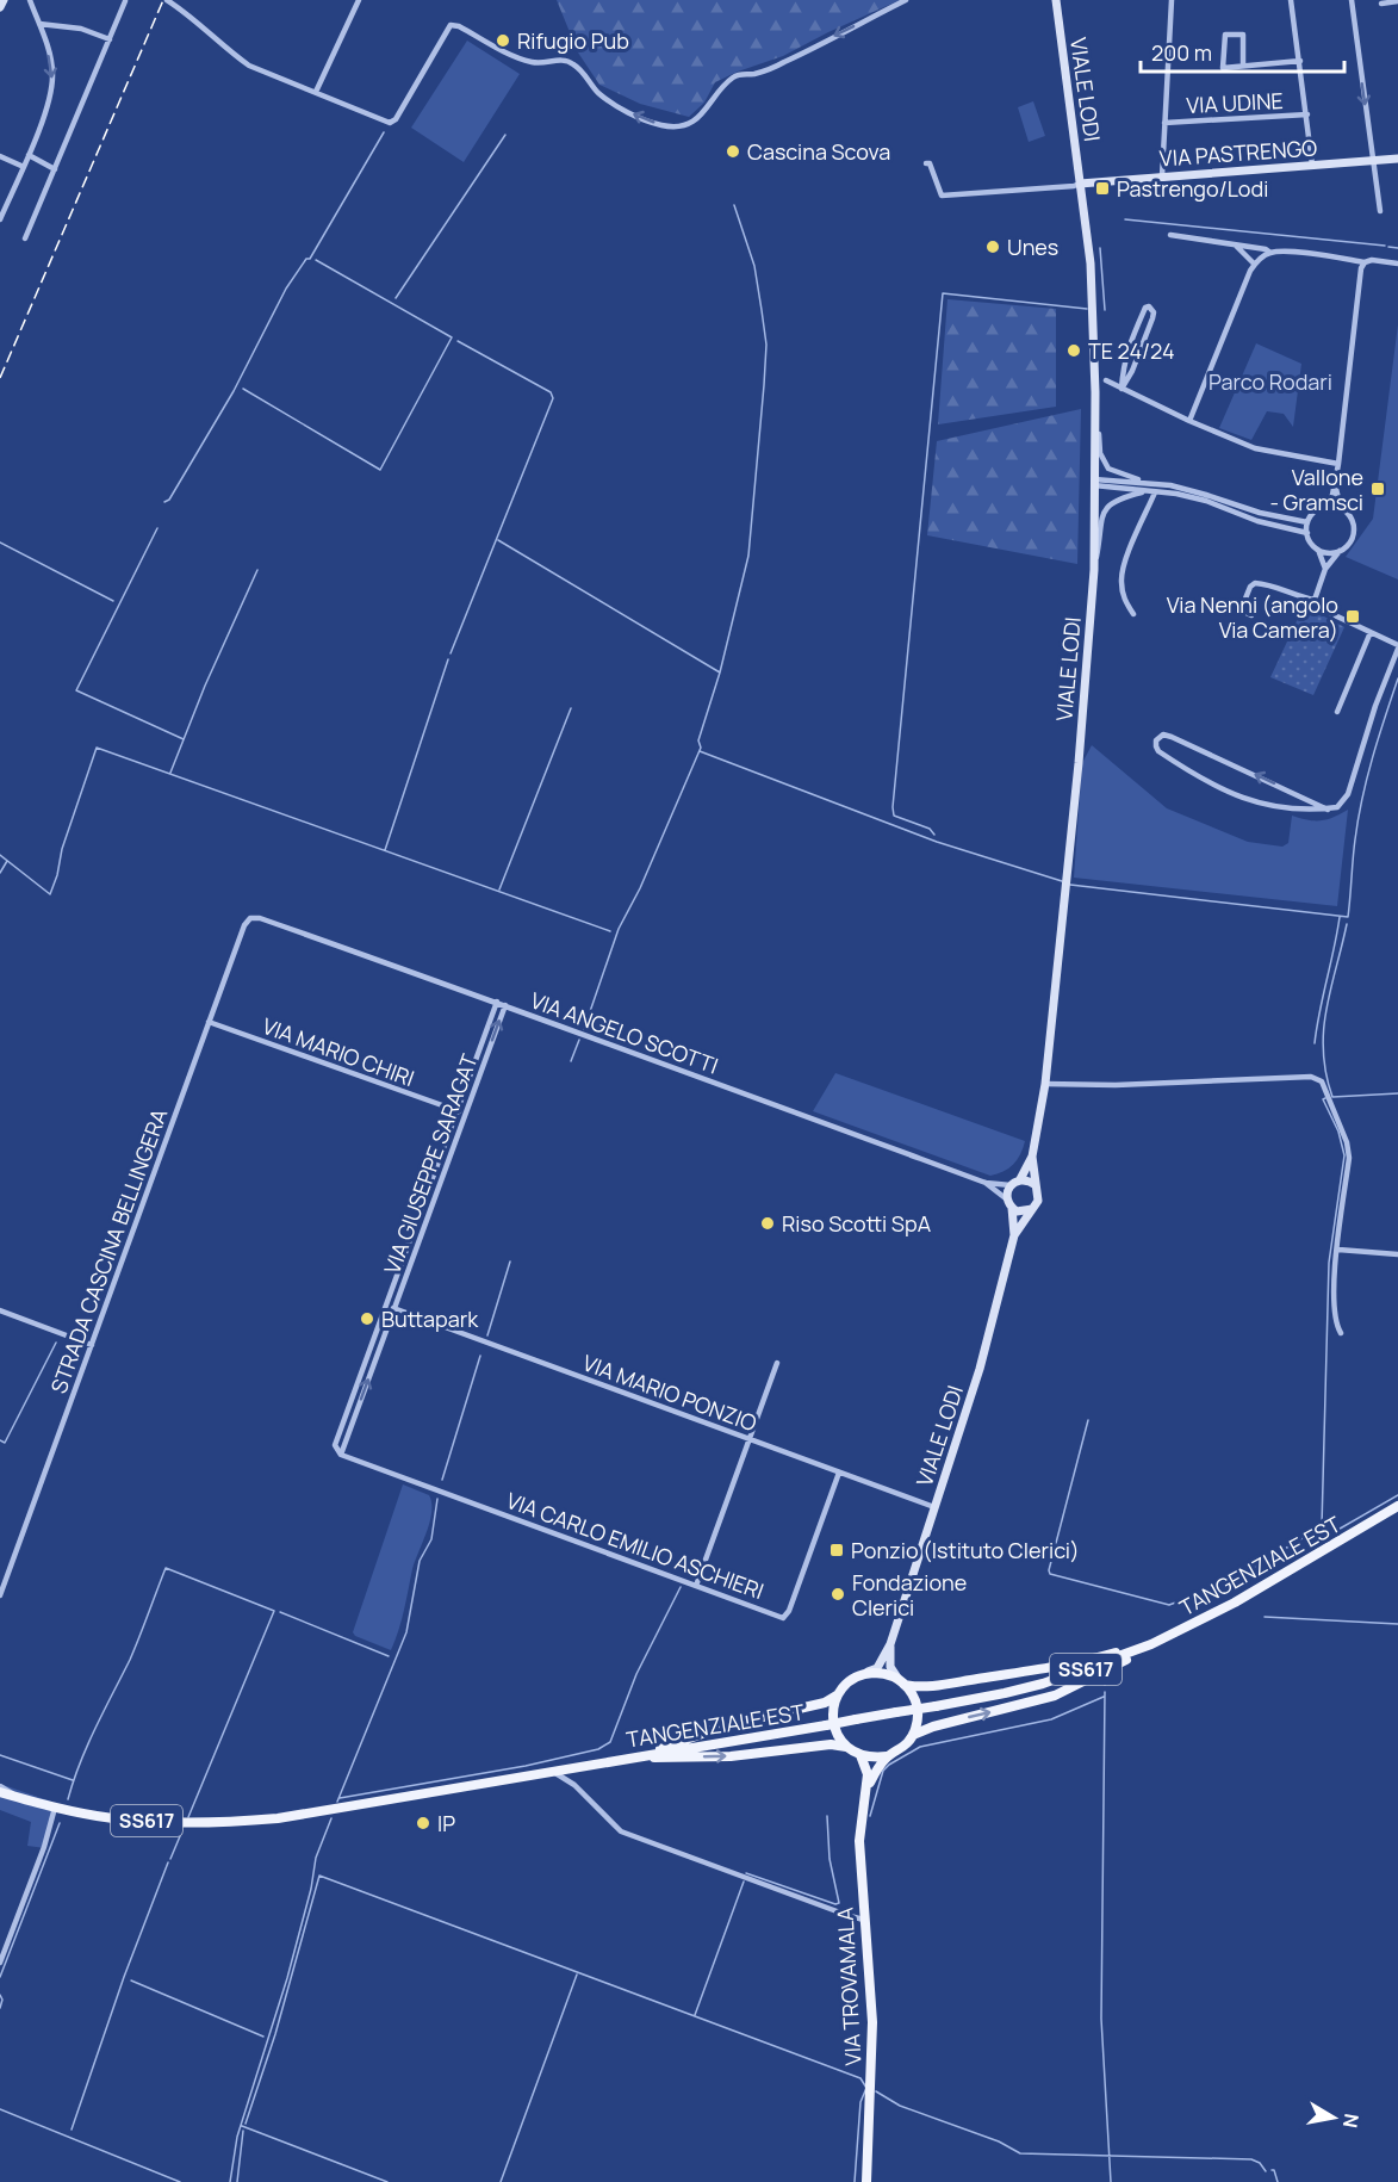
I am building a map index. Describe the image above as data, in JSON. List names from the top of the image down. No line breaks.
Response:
{"streets":{"main road":["TANGENZIALE EST","SS617","VIA TROVAMALA"],"street":["VIALE LODI","VIA UDINE","VIA PASTRENGO","VIA ANGELO SCOTTI","VIA MARIO CHIRI","VIA GIUSEPPE SARAGAT","STRADA CASCINA BELLINGERA","VIA MARIO PONZIO","VIA CARLO EMILIO ASCHIERI"]},"crossings":[["VIALE LODI","VIA PASTRENGO"],["VIALE LODI","VIA ANGELO SCOTTI"],["VIALE LODI","VIA MARIO PONZIO"],["VIALE LODI","VIA TROVAMALA"],["VIA ANGELO SCOTTI","VIA GIUSEPPE SARAGAT"],["VIA ANGELO SCOTTI","STRADA CASCINA BELLINGERA"],["VIA MARIO CHIRI","VIA GIUSEPPE SARAGAT"],["VIA MARIO CHIRI","STRADA CASCINA BELLINGERA"],["VIA GIUSEPPE SARAGAT","VIA MARIO PONZIO"],["VIA GIUSEPPE SARAGAT","VIA CARLO EMILIO ASCHIERI"],["VIA MARIO PONZIO","VIA CARLO EMILIO ASCHIERI"]],"parks":["Parco Rodari"],"places":{"other":["Rifugio Pub","Cascina Scova","Unes","TE 24/24","Riso Scotti SpA","Buttapark","Fondazione Clerici","IP"],"transit":["Pastrengo/Lodi","Vallone - Gramsci","Via Nenni (angolo Via Camera)","Ponzio (Istituto Clerici)"]},"scale_bar":"200 m","north":"right"}
